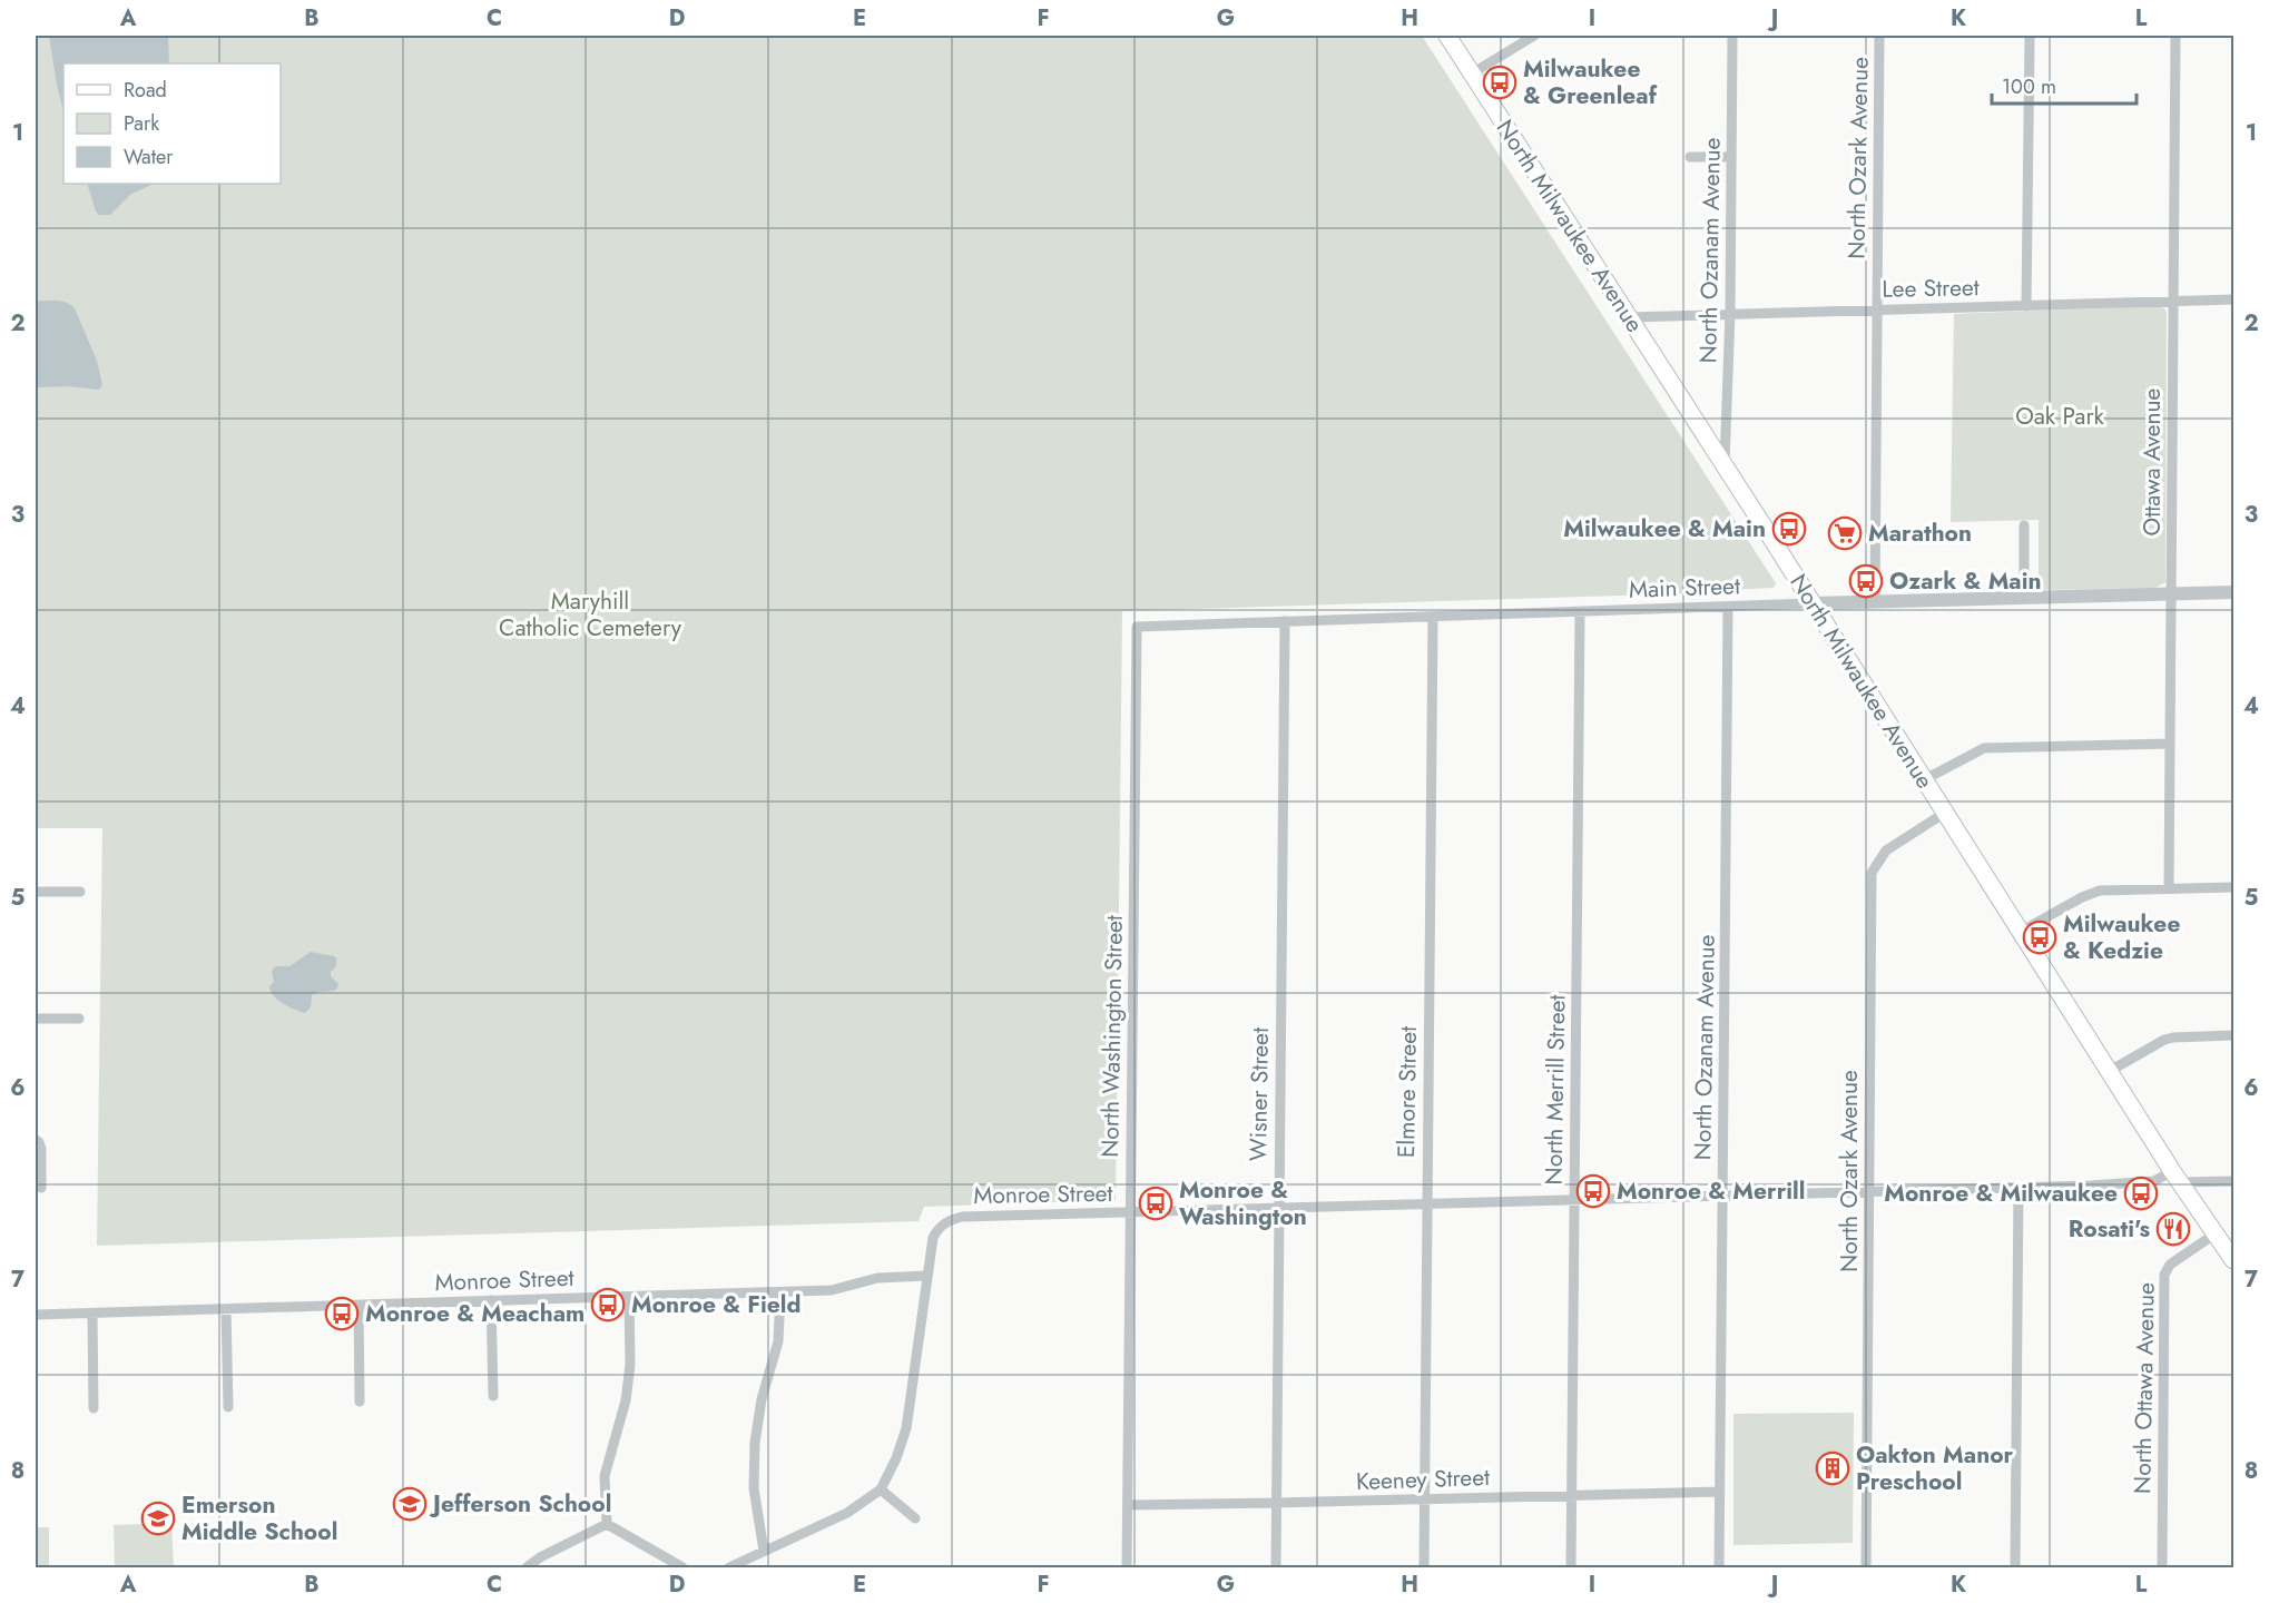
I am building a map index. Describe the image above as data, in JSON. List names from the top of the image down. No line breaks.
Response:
{"streets":{"main road":["North Milwaukee Avenue"],"street":["North Ozark Avenue","North Ozanam Avenue","Lee Street","Ottawa Avenue","Main Street","North Washington Street","North Merrill Street","Elmore Street","Wisner Street","Monroe Street","North Ottawa Avenue","Keeney Street"]},"crossings":[["North Ozark Avenue","North Milwaukee Avenue"],["North Ozark Avenue","Lee Street"],["North Ozark Avenue","Main Street"],["North Ozark Avenue","Monroe Street"],["North Milwaukee Avenue","North Ozanam Avenue"],["North Milwaukee Avenue","Lee Street"],["North Milwaukee Avenue","Main Street"],["North Milwaukee Avenue","Monroe Street"],["North Milwaukee Avenue","North Ottawa Avenue"],["North Ozanam Avenue","Lee Street"],["North Ozanam Avenue","Main Street"],["North Ozanam Avenue","Monroe Street"],["North Ozanam Avenue","Keeney Street"],["Lee Street","Ottawa Avenue"],["Ottawa Avenue","Main Street"],["Main Street","North Washington Street"],["Main Street","North Merrill Street"],["Main Street","Elmore Street"],["Main Street","Wisner Street"],["North Washington Street","Monroe Street"],["North Washington Street","Keeney Street"],["North Merrill Street","Monroe Street"],["North Merrill Street","Keeney Street"],["Elmore Street","Monroe Street"],["Elmore Street","Keeney Street"],["Wisner Street","Monroe Street"],["Wisner Street","Keeney Street"]],"parks":["Oak Park","Maryhill Catholic Cemetery"],"places":{"bus stop":["Milwaukee & Greenleaf","Milwaukee & Main","Ozark & Main","Milwaukee & Kedzie","Monroe & Merrill","Monroe & Milwaukee","Monroe & Washington","Monroe & Field","Monroe & Meacham"],"supermarket":["Marathon"],"restaurant":["Rosati's"],"building":["Oakton Manor Preschool"],"school or university":["Jefferson School","Emerson Middle School"]},"legend":["Road","Park","Water"],"scale_bar":"100 m","grid":{"columns":["A","B","C","D","E","F","G","H","I","J","K","L"],"rows":["1","2","3","4","5","6","7","8"]}}
